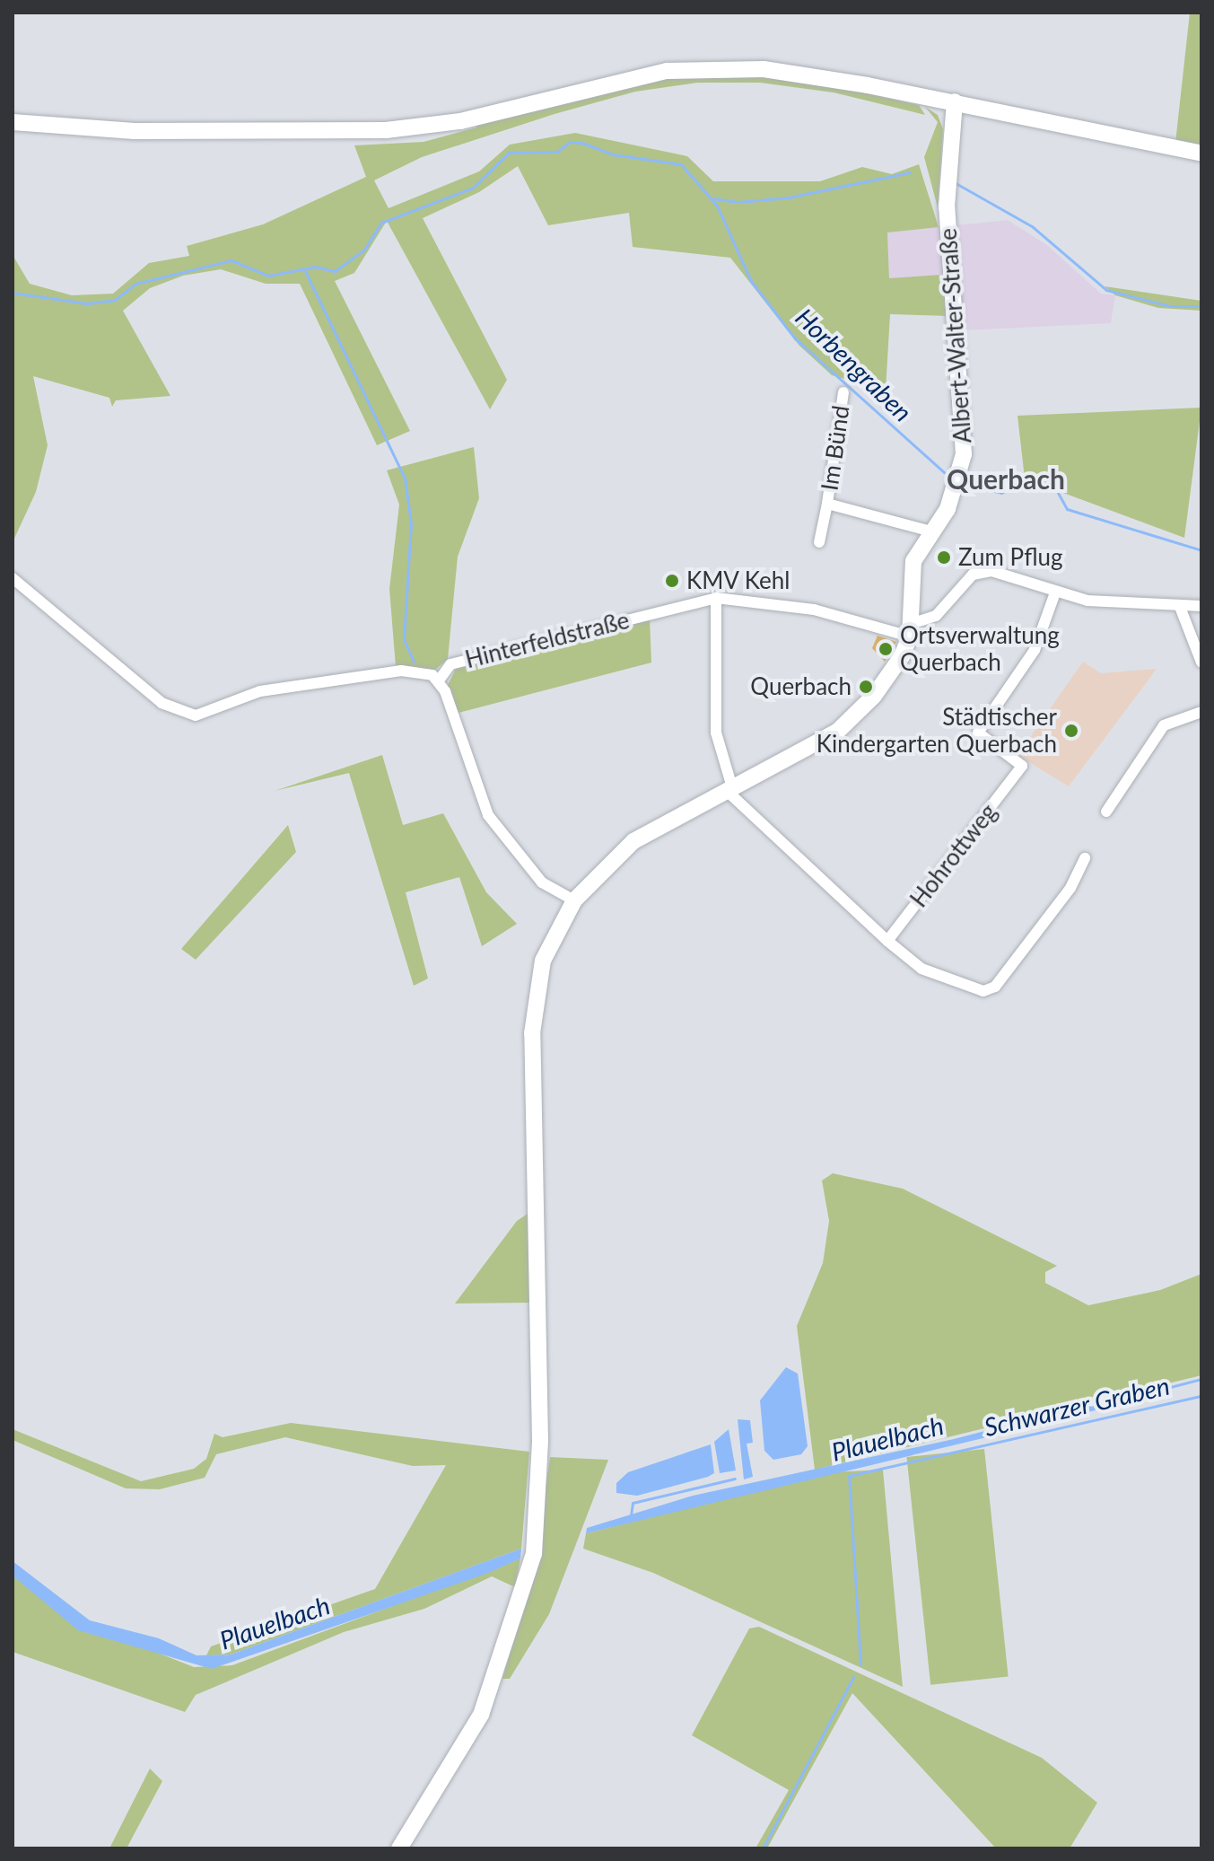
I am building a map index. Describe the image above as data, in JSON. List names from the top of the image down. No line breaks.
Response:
{"streets":{"street":["Albert-Walter-Straße","Im Bünd","Hinterfeldstraße","Hohrottweg"]},"crossings":[["Albert-Walter-Straße","Im Bünd"],["Albert-Walter-Straße","Hinterfeldstraße"]],"districts":["Querbach"],"water":["Horbengraben","Schwarzer Graben","Plauelbach"],"places":["Zum Pflug","KMV Kehl","Ortsverwaltung Querbach","Querbach","Städtischer Kindergarten Querbach"]}
